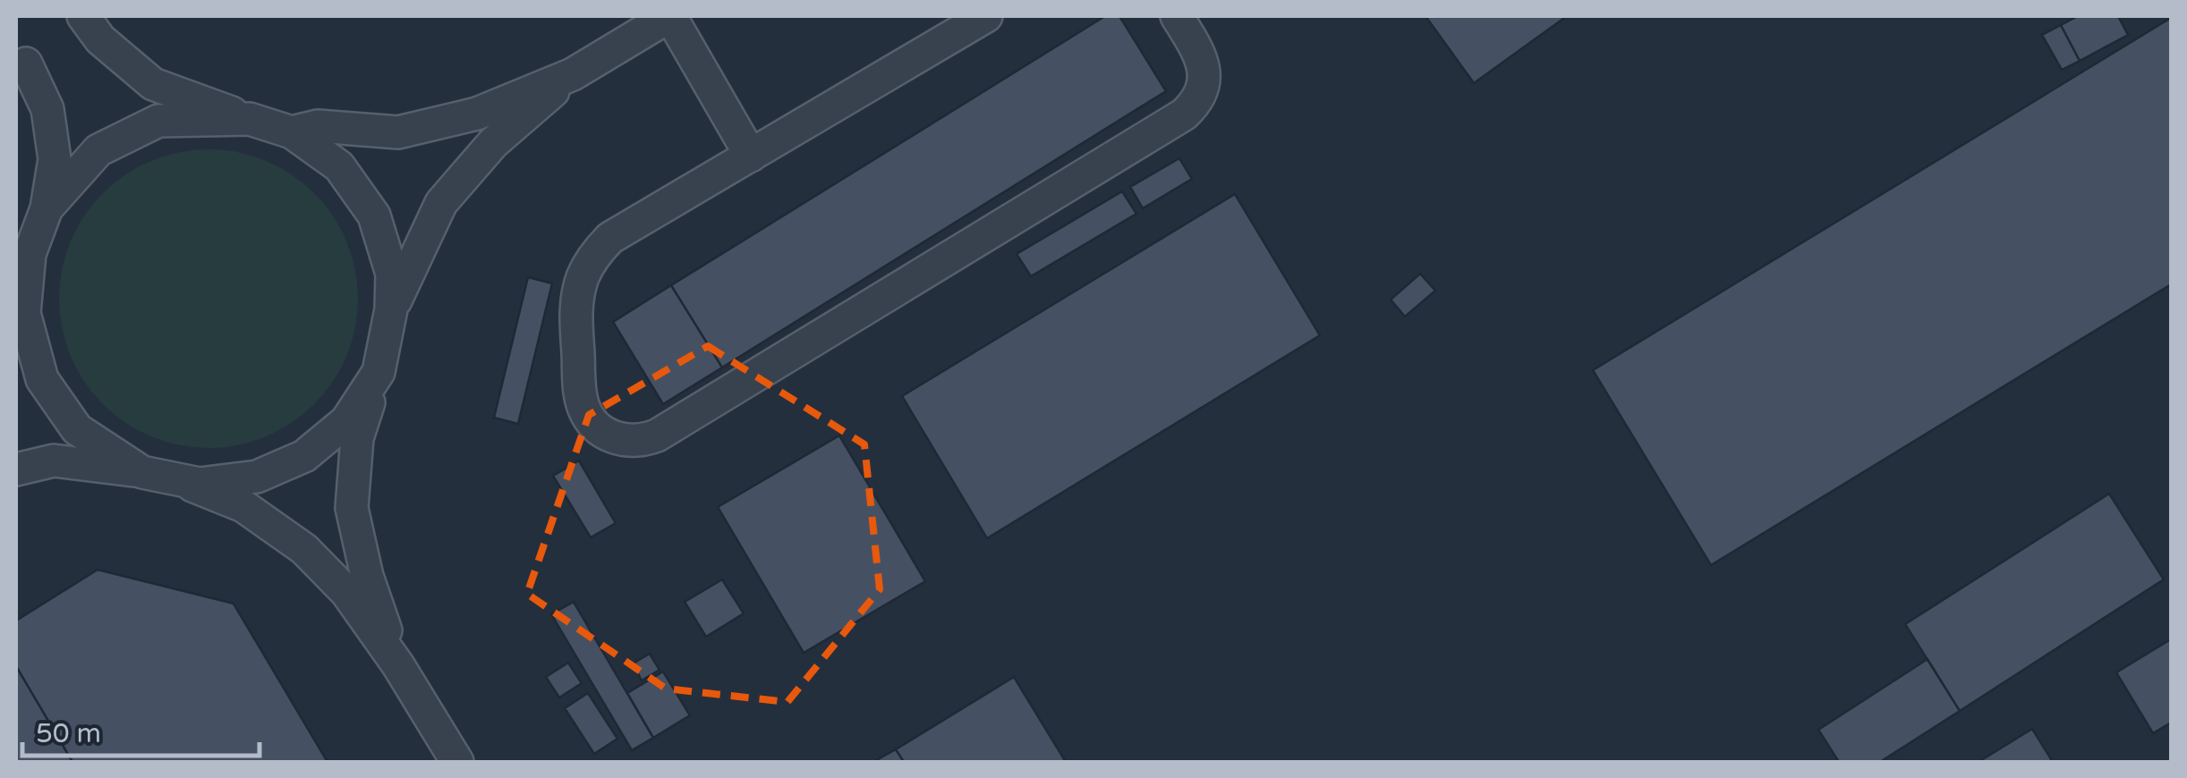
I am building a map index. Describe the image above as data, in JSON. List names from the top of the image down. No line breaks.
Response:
{"scale_bar":"50 m"}
